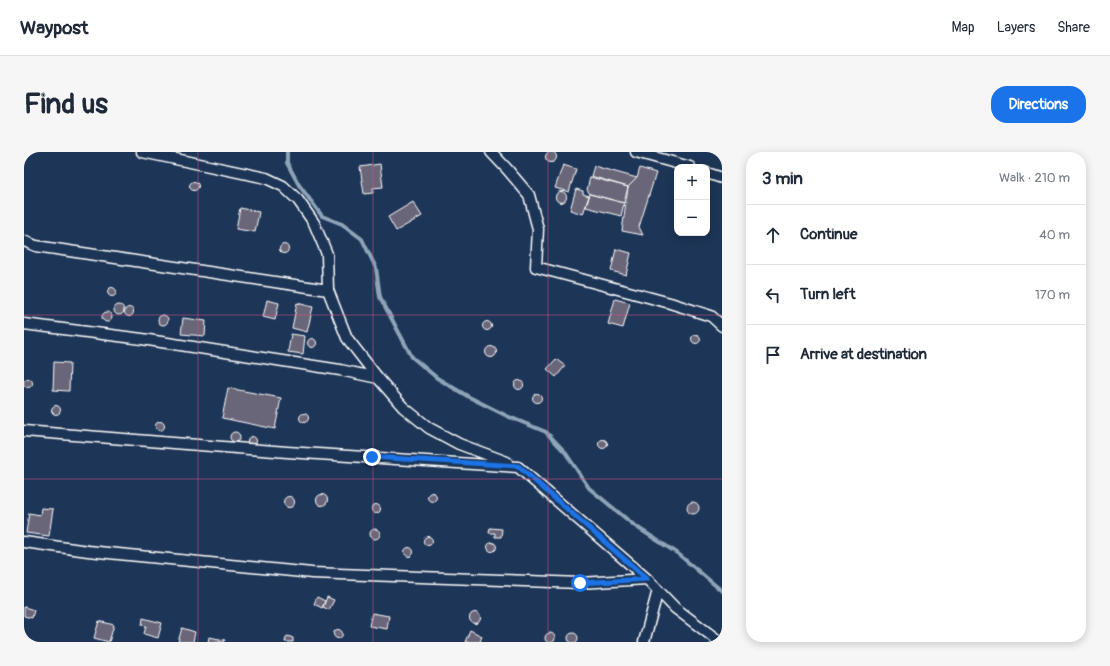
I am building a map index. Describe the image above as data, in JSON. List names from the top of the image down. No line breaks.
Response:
{"page":{"header":"Waypost","nav":["Map","Layers","Share"],"buttons":"Directions","title":"Find us","heading":["3 min","Walk · 210 m"],"map_buttons":["+","−"],"list":[["Continue","40 m"],["Turn left","170 m"],"Arrive at destination"]}}
